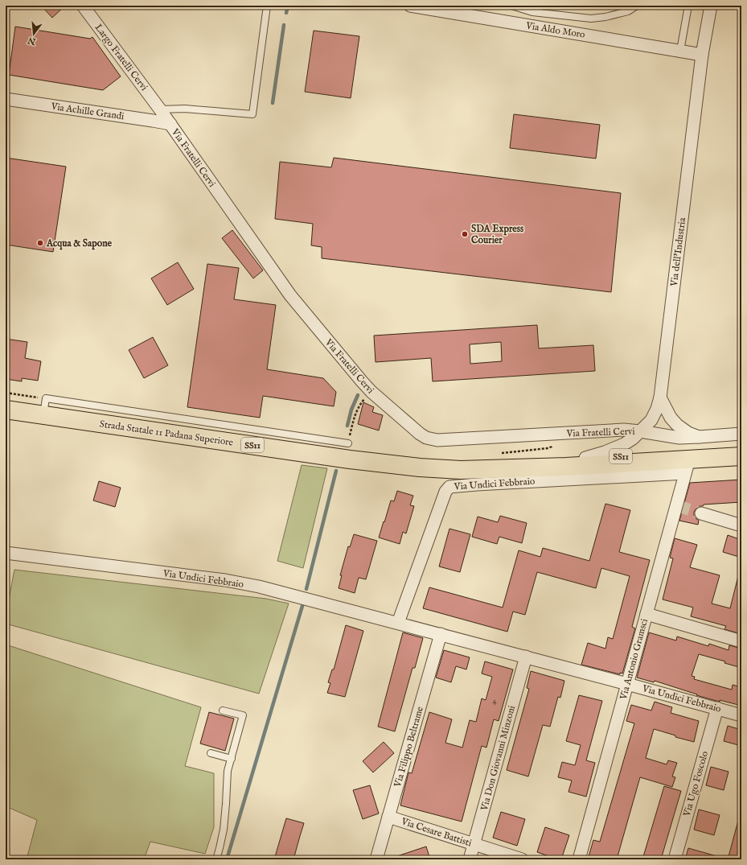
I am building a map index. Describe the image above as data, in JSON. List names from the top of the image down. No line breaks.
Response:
{"streets":{"main road":["Strada Statale 11 Padana Superiore","SS11"],"street":["Via Aldo Moro","Largo Fratelli Cervi","Via Achille Grandi","Via Fratelli Cervi","Via dell'Industria","Via Undici Febbraio","Via Antonio Gramsci","Via Filippo Beltrame","Via Don Giovanni Minzoni","Via Ugo Foscolo","Via Cesare Battisti"]},"crossings":[["Via Aldo Moro","Via dell'Industria"],["Largo Fratelli Cervi","Via Fratelli Cervi"],["Via Achille Grandi","Via Fratelli Cervi"],["Via Fratelli Cervi","Via dell'Industria"],["Via dell'Industria","Strada Statale 11 Padana Superiore"],["Strada Statale 11 Padana Superiore","Via Undici Febbraio"],["Strada Statale 11 Padana Superiore","Via Antonio Gramsci"],["Via Undici Febbraio","Via Antonio Gramsci"],["Via Undici Febbraio","Via Filippo Beltrame"],["Via Undici Febbraio","Via Don Giovanni Minzoni"],["Via Undici Febbraio","Via Ugo Foscolo"],["Via Filippo Beltrame","Via Cesare Battisti"],["Via Don Giovanni Minzoni","Via Cesare Battisti"]],"places":["SDA Express Courier","Acqua & Sapone"],"house_numbers":["4"],"north":"bottom"}
